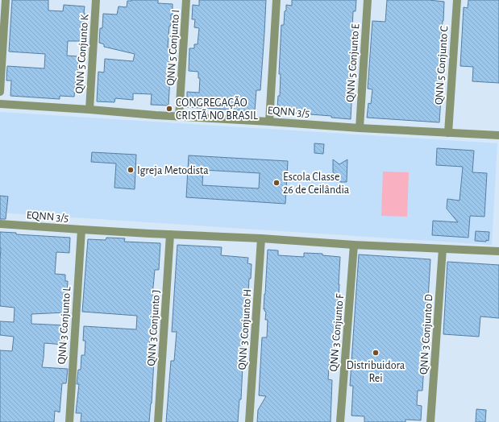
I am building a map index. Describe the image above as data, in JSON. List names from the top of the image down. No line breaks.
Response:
{"streets":{"street":["QNN 5 Conjunto I","QNN 5 Conjunto K","QNN 5 Conjunto E","QNN 5 Conjunto C","EQNN 3/5","QNN 3 Conjunto L","QNN 3 Conjunto J","QNN 3 Conjunto H","QNN 3 Conjunto F","QNN 3 Conjunto D"]},"crossings":[["QNN 5 Conjunto I","EQNN 3/5"],["QNN 5 Conjunto K","EQNN 3/5"],["QNN 5 Conjunto E","EQNN 3/5"],["QNN 5 Conjunto C","EQNN 3/5"],["EQNN 3/5","QNN 3 Conjunto L"],["EQNN 3/5","QNN 3 Conjunto J"],["EQNN 3/5","QNN 3 Conjunto H"],["EQNN 3/5","QNN 3 Conjunto F"],["EQNN 3/5","QNN 3 Conjunto D"]],"places":["CONGREGAÇÃO CRISTÃ NO BRASIL","Igreja Metodista","Escola Classe 26 de Ceilândia","Distribuidora Rei"]}
